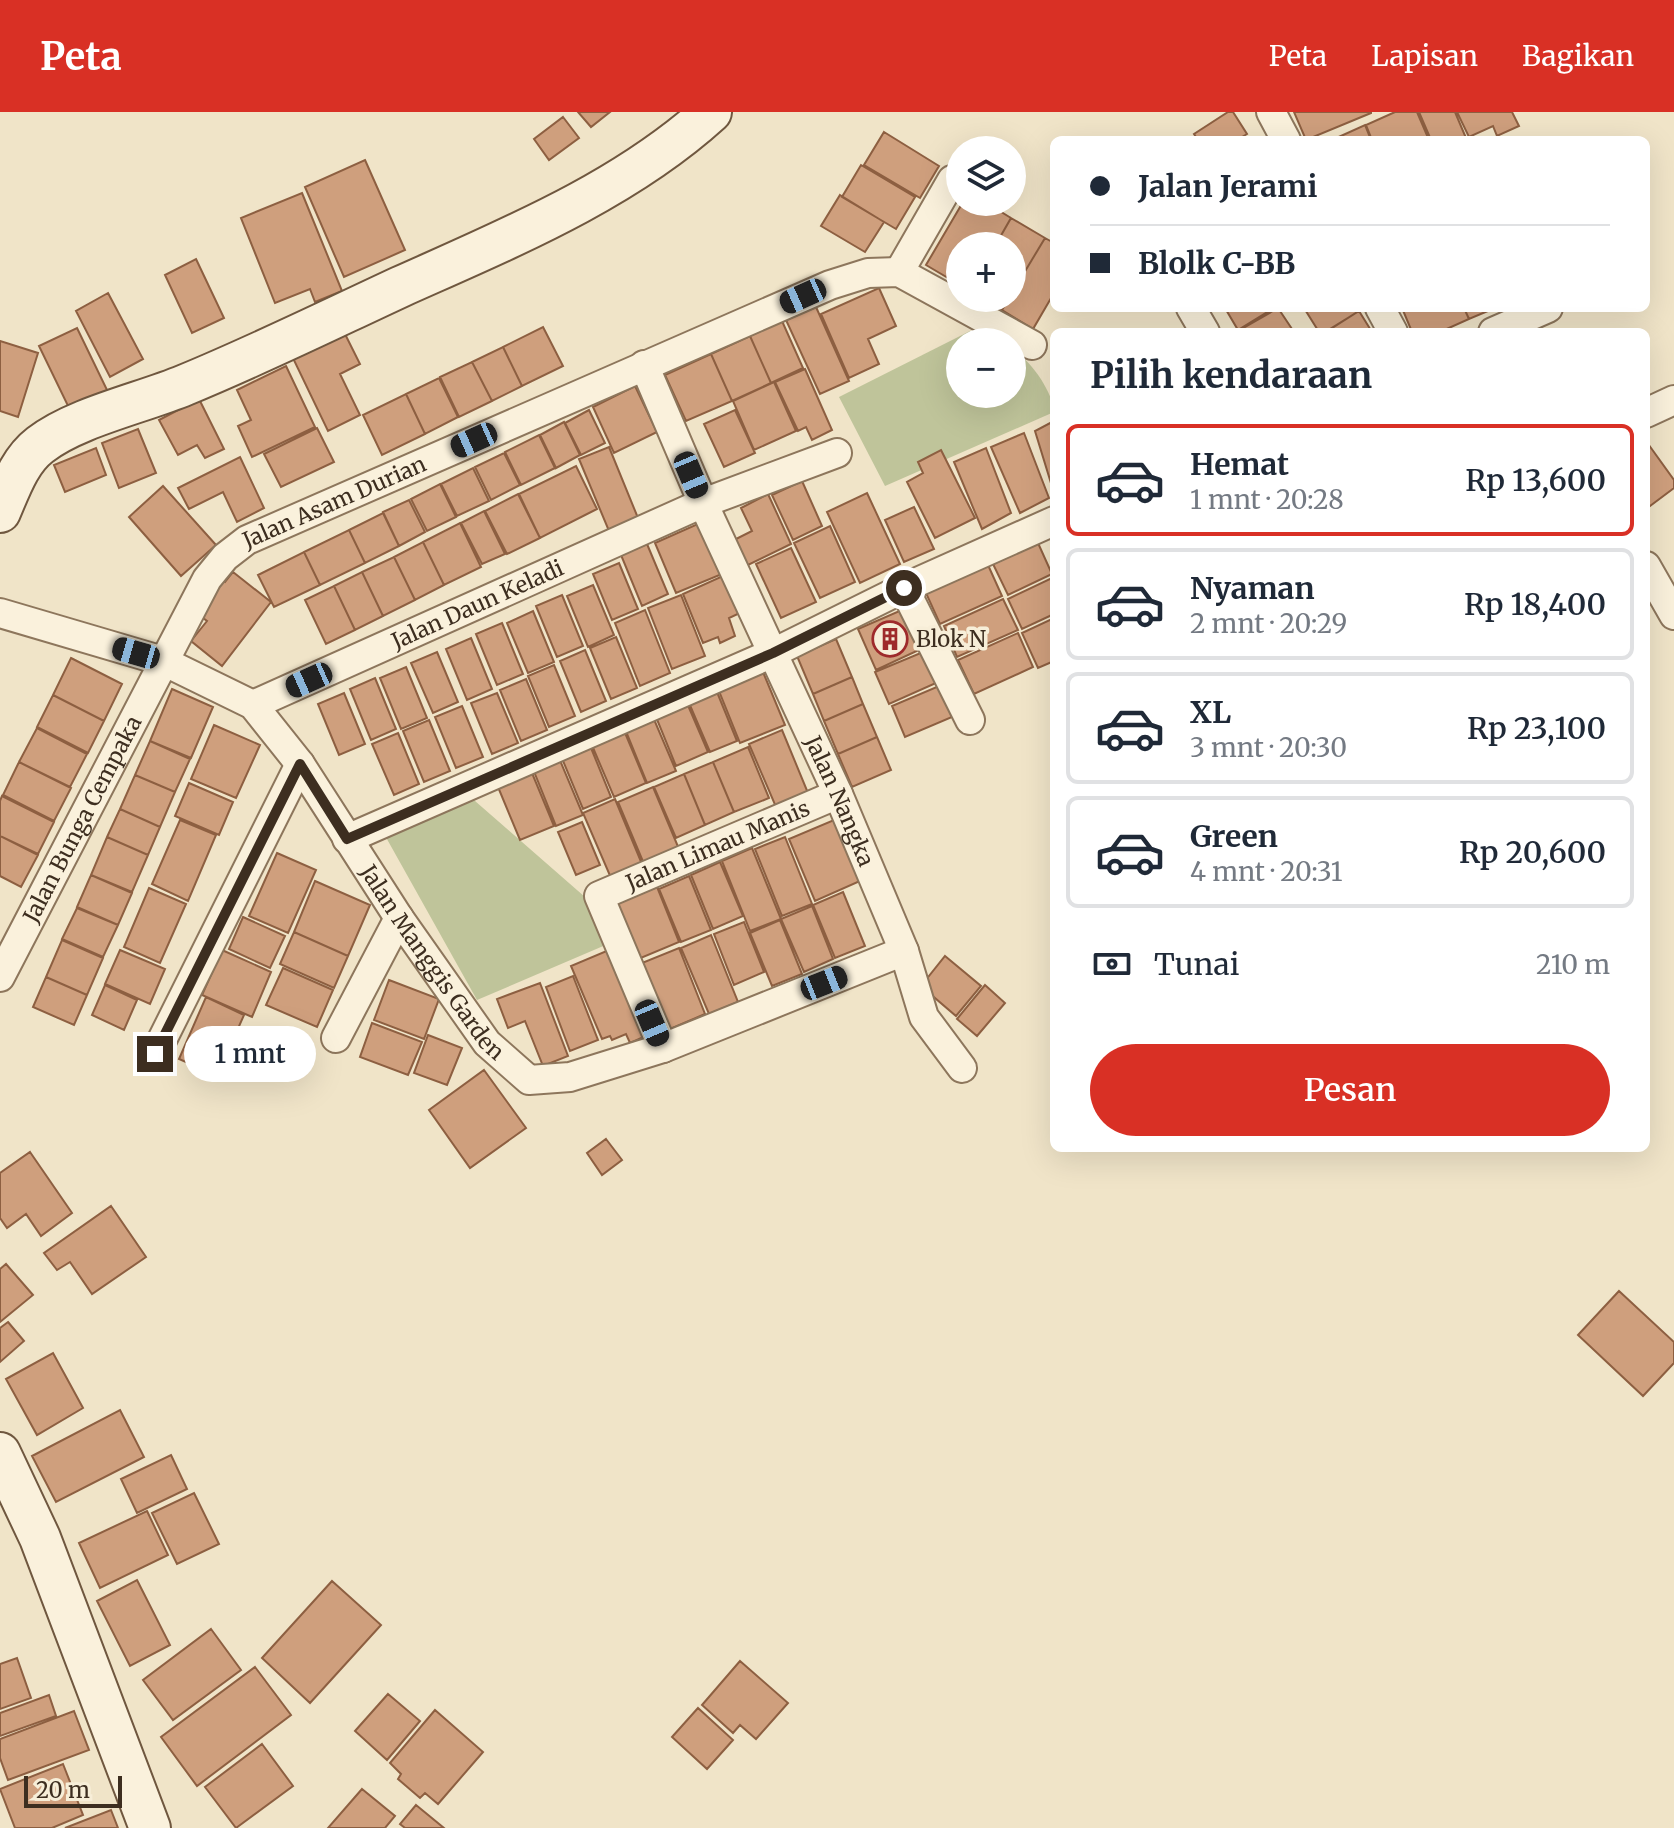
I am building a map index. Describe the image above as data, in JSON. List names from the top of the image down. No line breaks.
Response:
{"streets":{"street":["Jalan Asam Durian","Jalan Daun Keladi","Jalan Nangka","Jalan Bunga Cempaka","Jalan Limau Manis","Jalan Manggis Garden"]},"crossings":[["Jalan Asam Durian","Jalan Nangka"],["Jalan Asam Durian","Jalan Bunga Cempaka"],["Jalan Asam Durian","Jalan Manggis Garden"],["Jalan Daun Keladi","Jalan Nangka"],["Jalan Daun Keladi","Jalan Manggis Garden"],["Jalan Nangka","Jalan Limau Manis"],["Jalan Bunga Cempaka","Jalan Manggis Garden"],["Jalan Limau Manis","Jalan Manggis Garden"]],"places":{"building":["Blok N"]},"scale_bar":"20 m","page":{"header":"Peta","nav":["Peta","Lapisan","Bagikan"],"map_buttons":["+","−"],"banner":["Jalan Jerami","Blolk C-BB"],"heading":"Pilih kendaraan","list":[{"name":"Hemat","note":"1 mnt · 20:28","value":"Rp 13,600"},{"name":"Nyaman","note":"2 mnt · 20:29","value":"Rp 18,400"},{"name":"XL","note":"3 mnt · 20:30","value":"Rp 23,100"},{"name":"Green","note":"4 mnt · 20:31","value":"Rp 20,600"}],"pay":["Tunai","210 m"],"bubble":"1 mnt","buttons":"Pesan","scale":"20 m"}}
